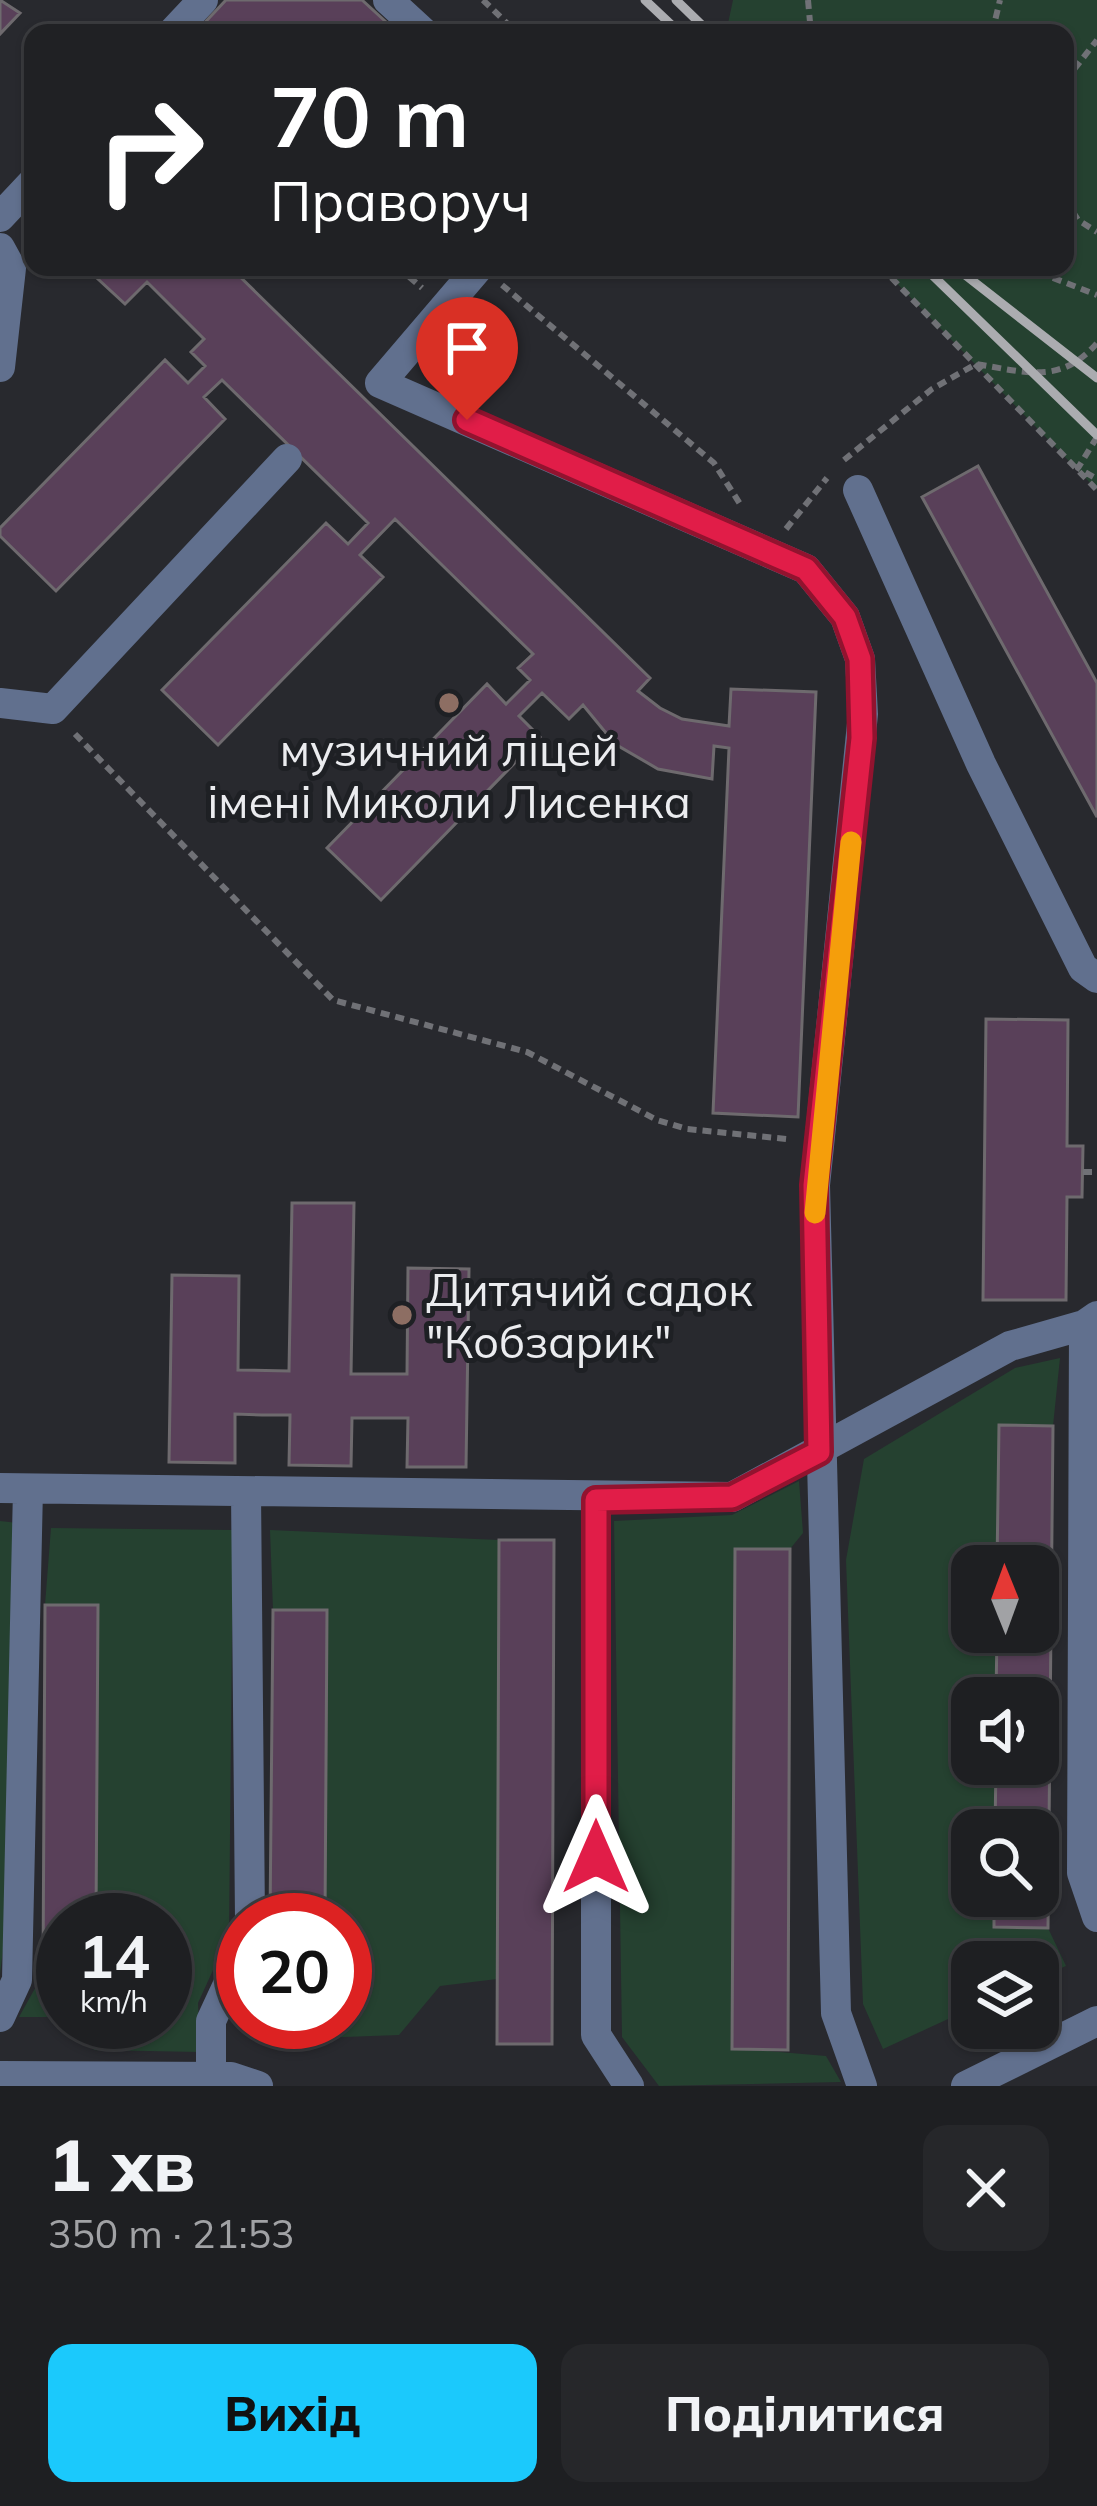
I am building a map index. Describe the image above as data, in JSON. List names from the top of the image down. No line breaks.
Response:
{"places":["музичний ліцей імені Миколи Лисенка","Дитячий садок \"Кобзарик\""],"north":"top","page":{"turn":["70 m","Праворуч"],"speed":"14 km/h","limit":"20","heading":["1 хв","350 m · 21:53"],"buttons":["Вихід","Поділитися"]}}
